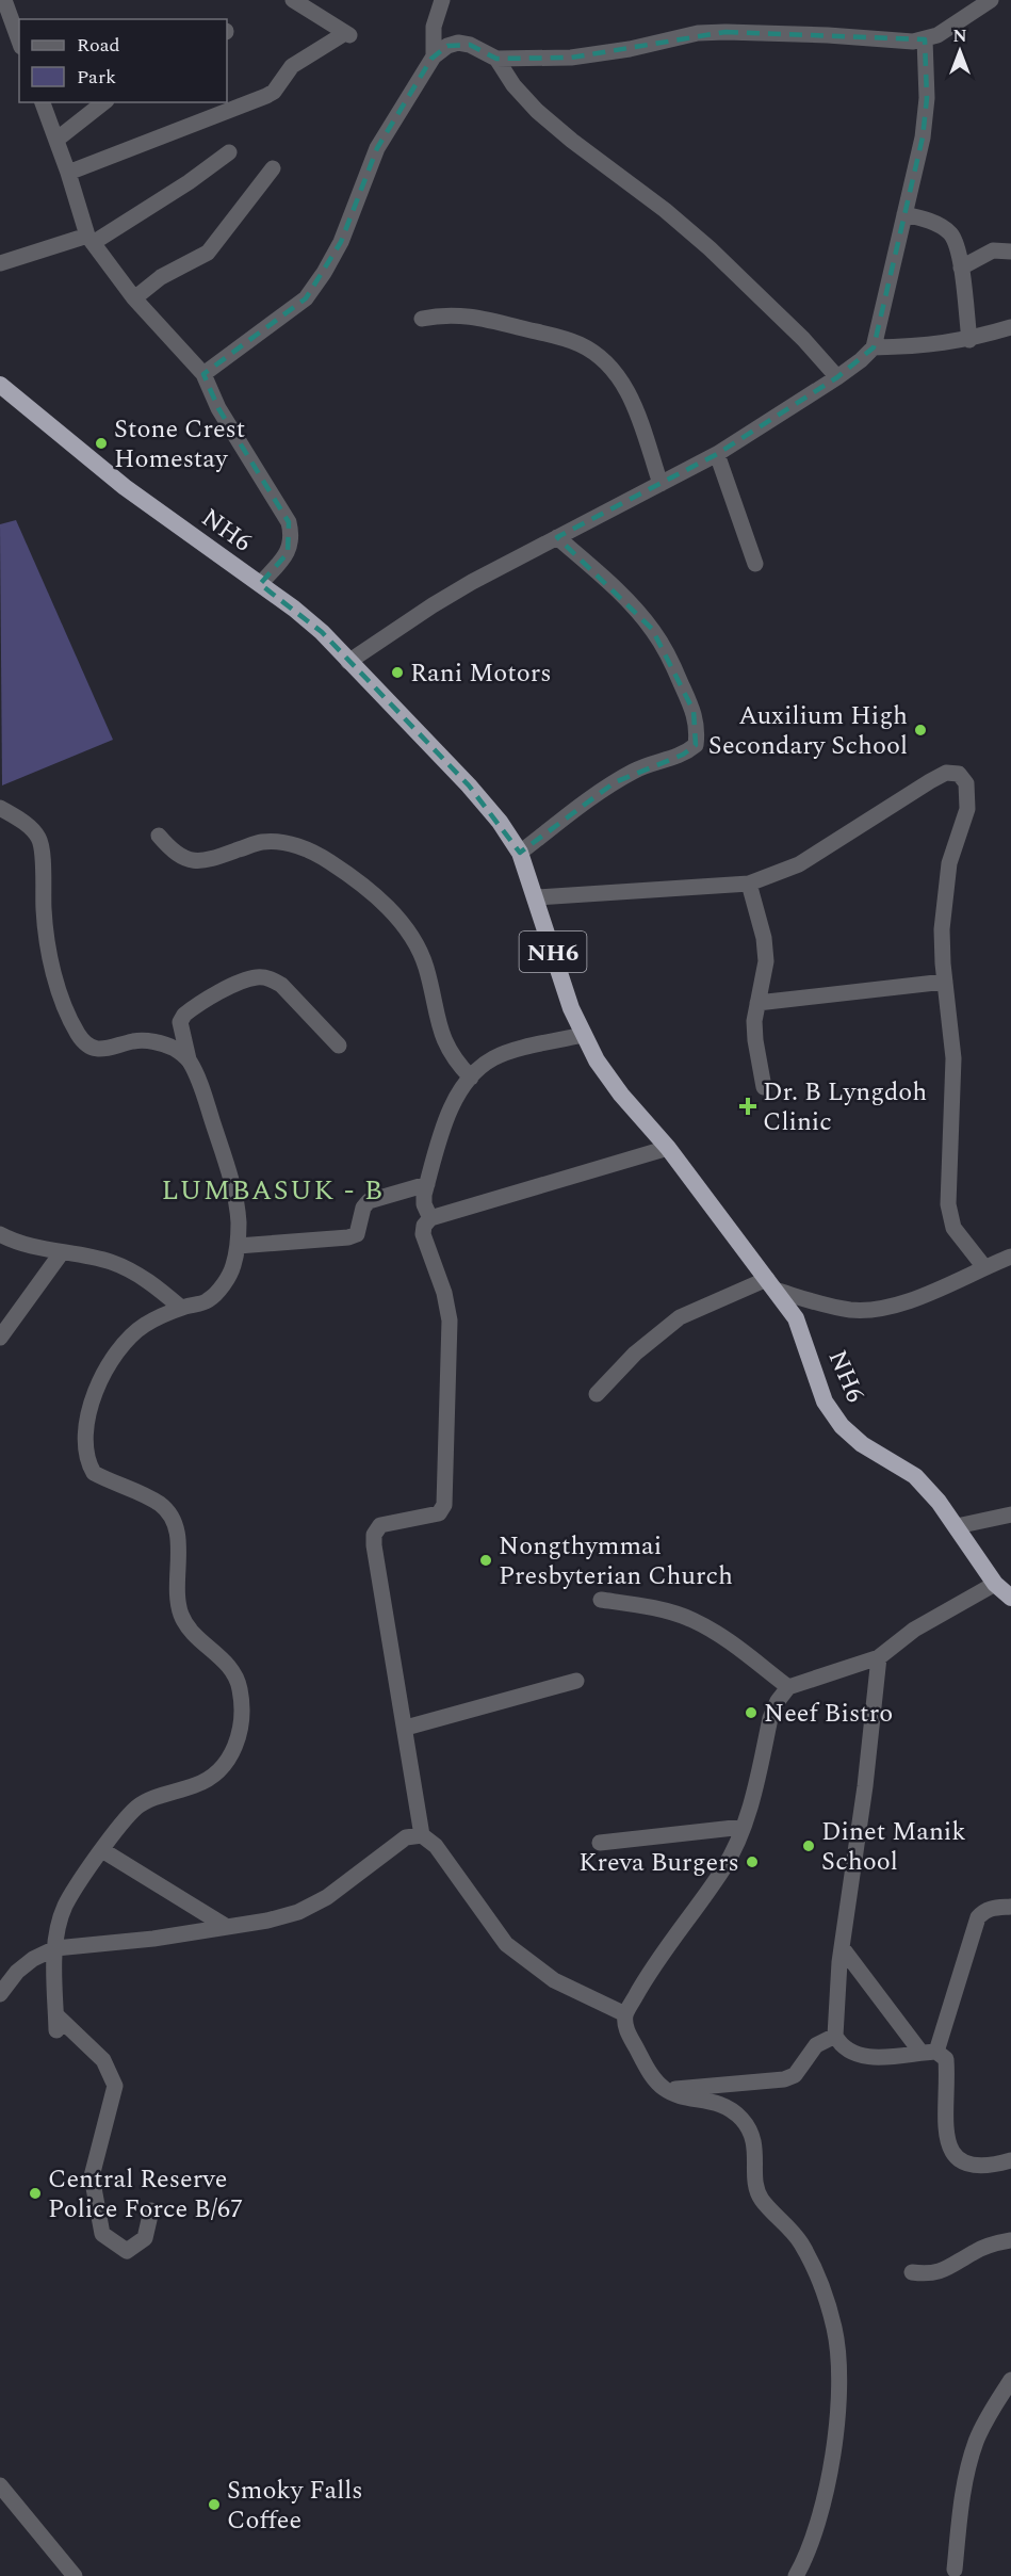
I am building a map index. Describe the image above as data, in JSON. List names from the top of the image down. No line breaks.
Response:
{"streets":{"highway":["NH6"]},"districts":["LUMBASUK - B"],"places":{"other":["Stone Crest Homestay","Rani Motors","Auxilium High Secondary School","Nongthymmai Presbyterian Church","Neef Bistro","Dinet Manik School","Kreva Burgers","Central Reserve Police Force B/67","Smoky Falls Coffee"],"health":["Dr. B Lyngdoh Clinic"]},"legend":["Road","Park"],"north":"top"}
